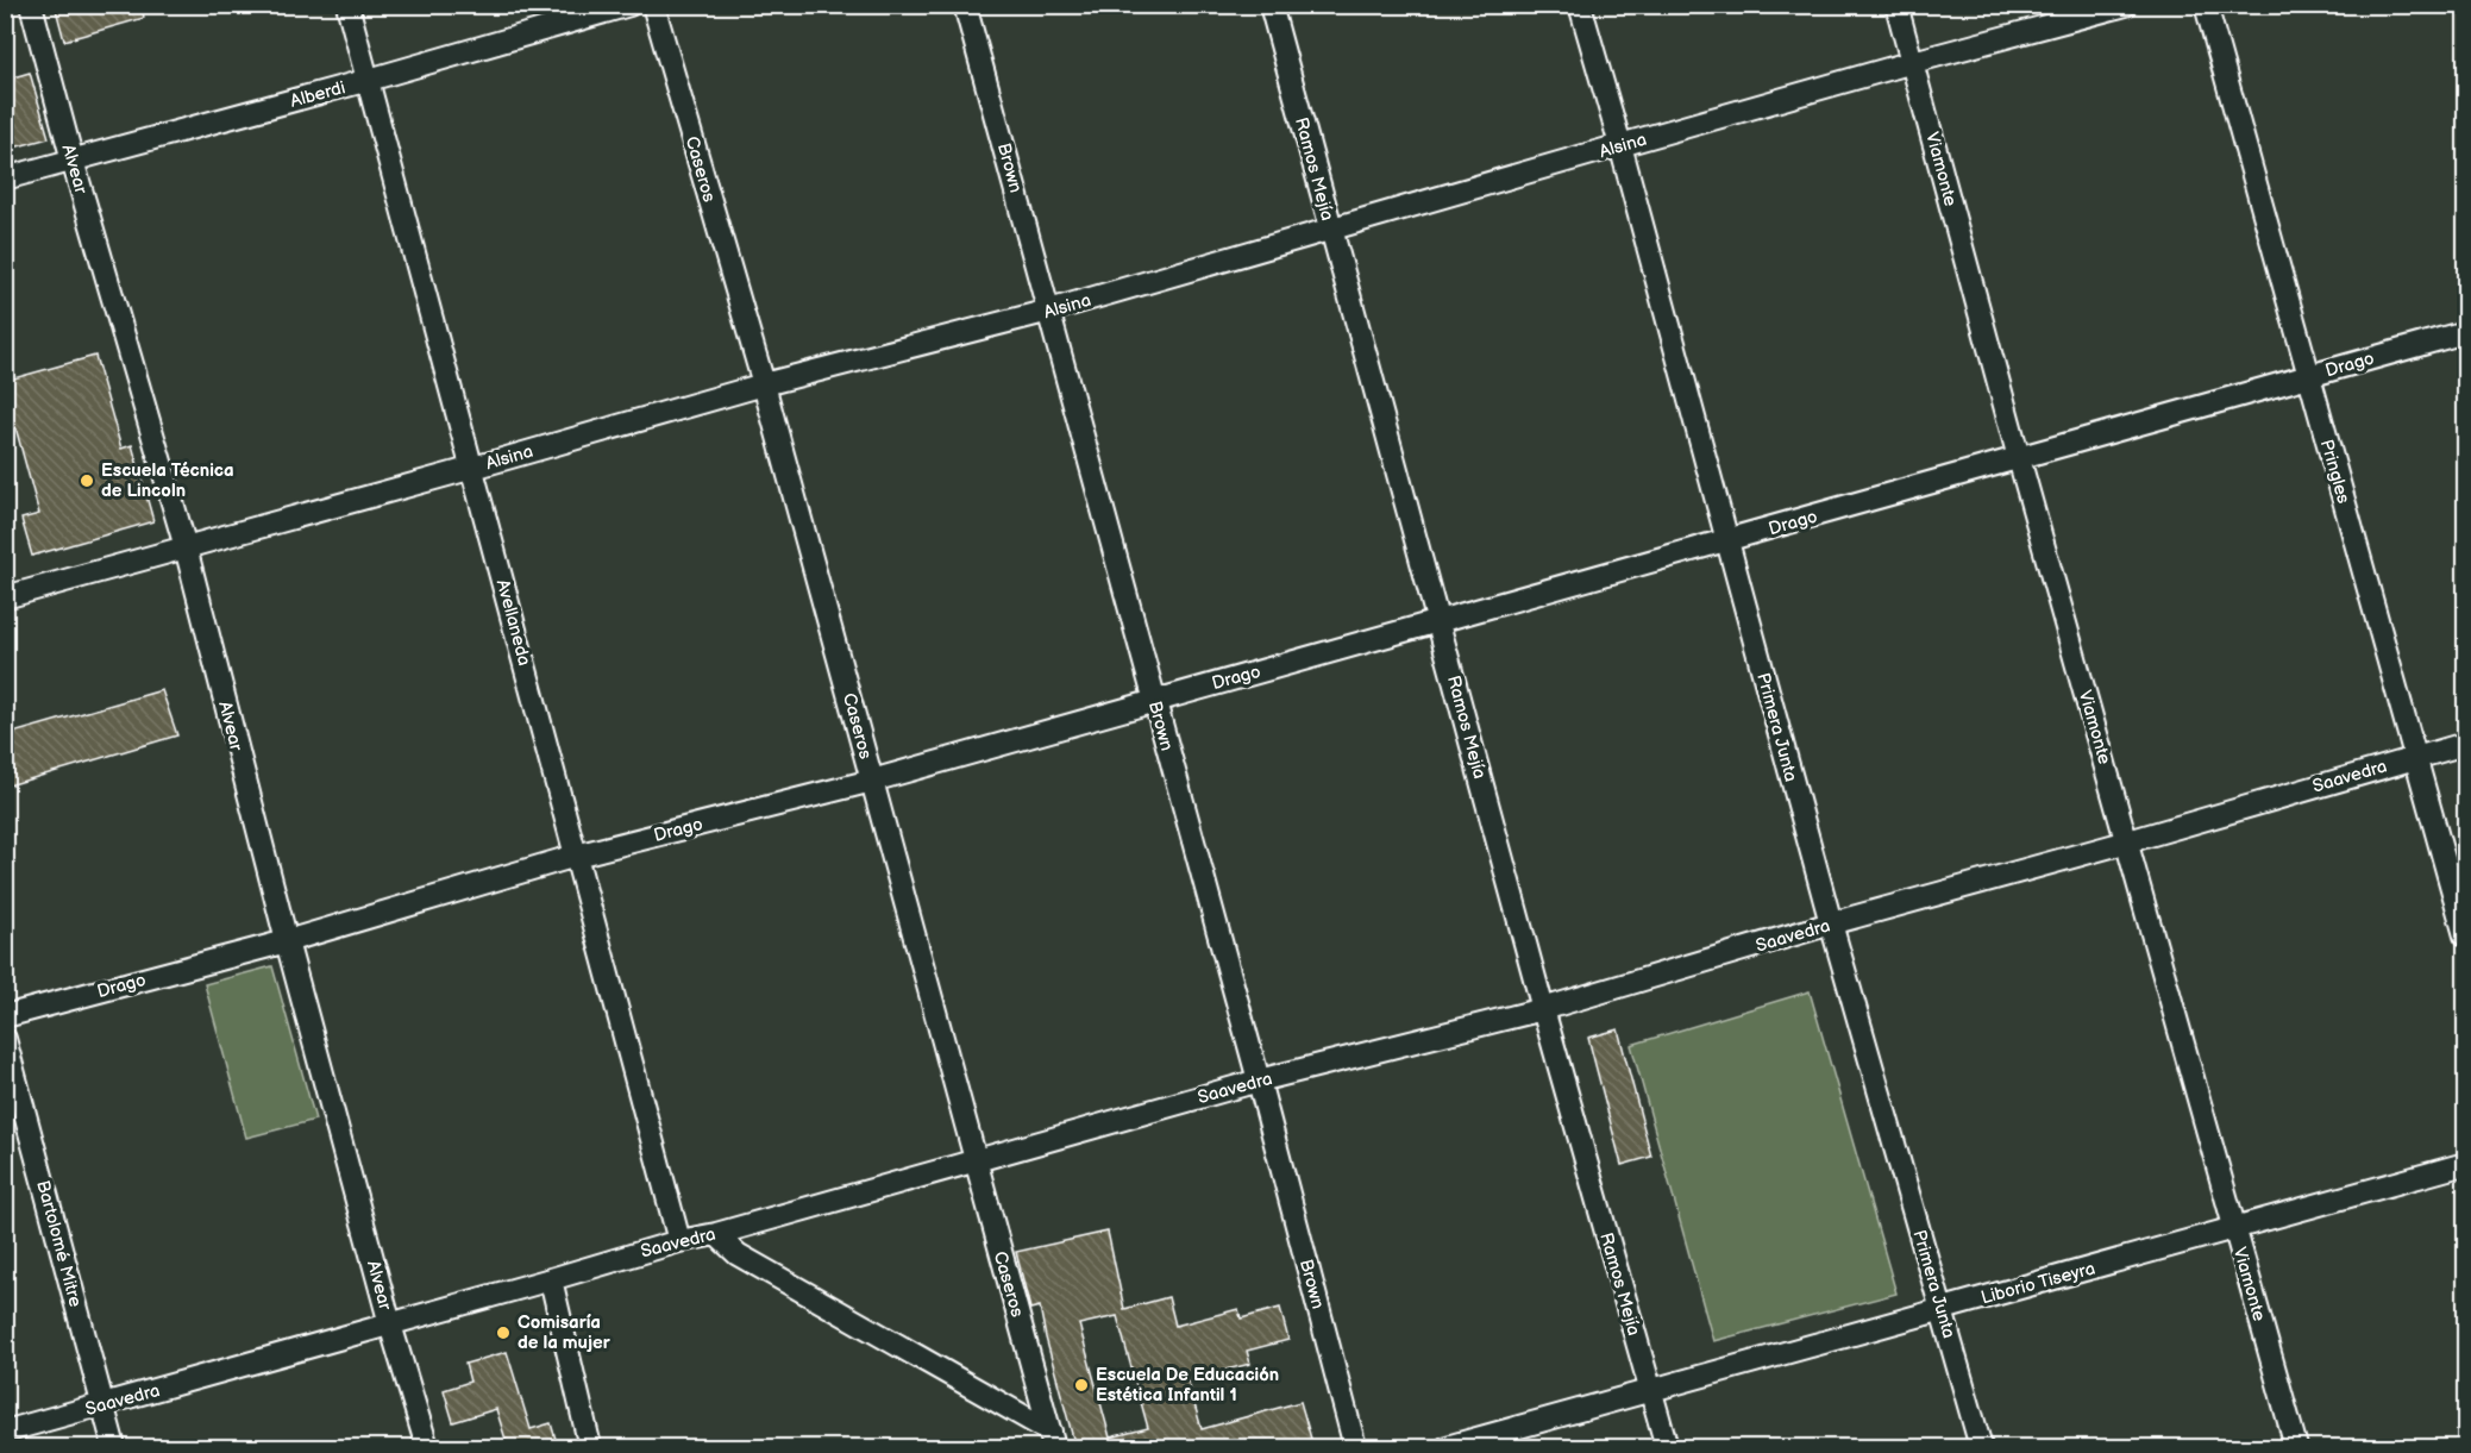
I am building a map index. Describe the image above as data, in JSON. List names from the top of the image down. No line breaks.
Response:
{"streets":{"street":["Alberdi","Alsina","Brown","Alvear","Caseros","Ramos Mejía","Viamonte","Drago","Pringles","Avellaneda","Primera Junta","Saavedra","Bartolomé Mitre","Liborio Tiseyra"]},"crossings":[["Alberdi","Alvear"],["Alberdi","Avellaneda"],["Alsina","Brown"],["Alsina","Alvear"],["Alsina","Caseros"],["Alsina","Ramos Mejía"],["Alsina","Viamonte"],["Alsina","Avellaneda"],["Alsina","Primera Junta"],["Brown","Drago"],["Brown","Saavedra"],["Alvear","Drago"],["Alvear","Saavedra"],["Caseros","Drago"],["Caseros","Saavedra"],["Ramos Mejía","Drago"],["Ramos Mejía","Saavedra"],["Ramos Mejía","Liborio Tiseyra"],["Viamonte","Drago"],["Viamonte","Saavedra"],["Viamonte","Liborio Tiseyra"],["Drago","Pringles"],["Drago","Avellaneda"],["Drago","Primera Junta"],["Pringles","Saavedra"],["Avellaneda","Saavedra"],["Primera Junta","Saavedra"],["Primera Junta","Liborio Tiseyra"],["Saavedra","Bartolomé Mitre"]],"places":["Escuela Técnica de Lincoln","Comisaría de la mujer","Escuela De Educación Estética Infantil 1"]}
